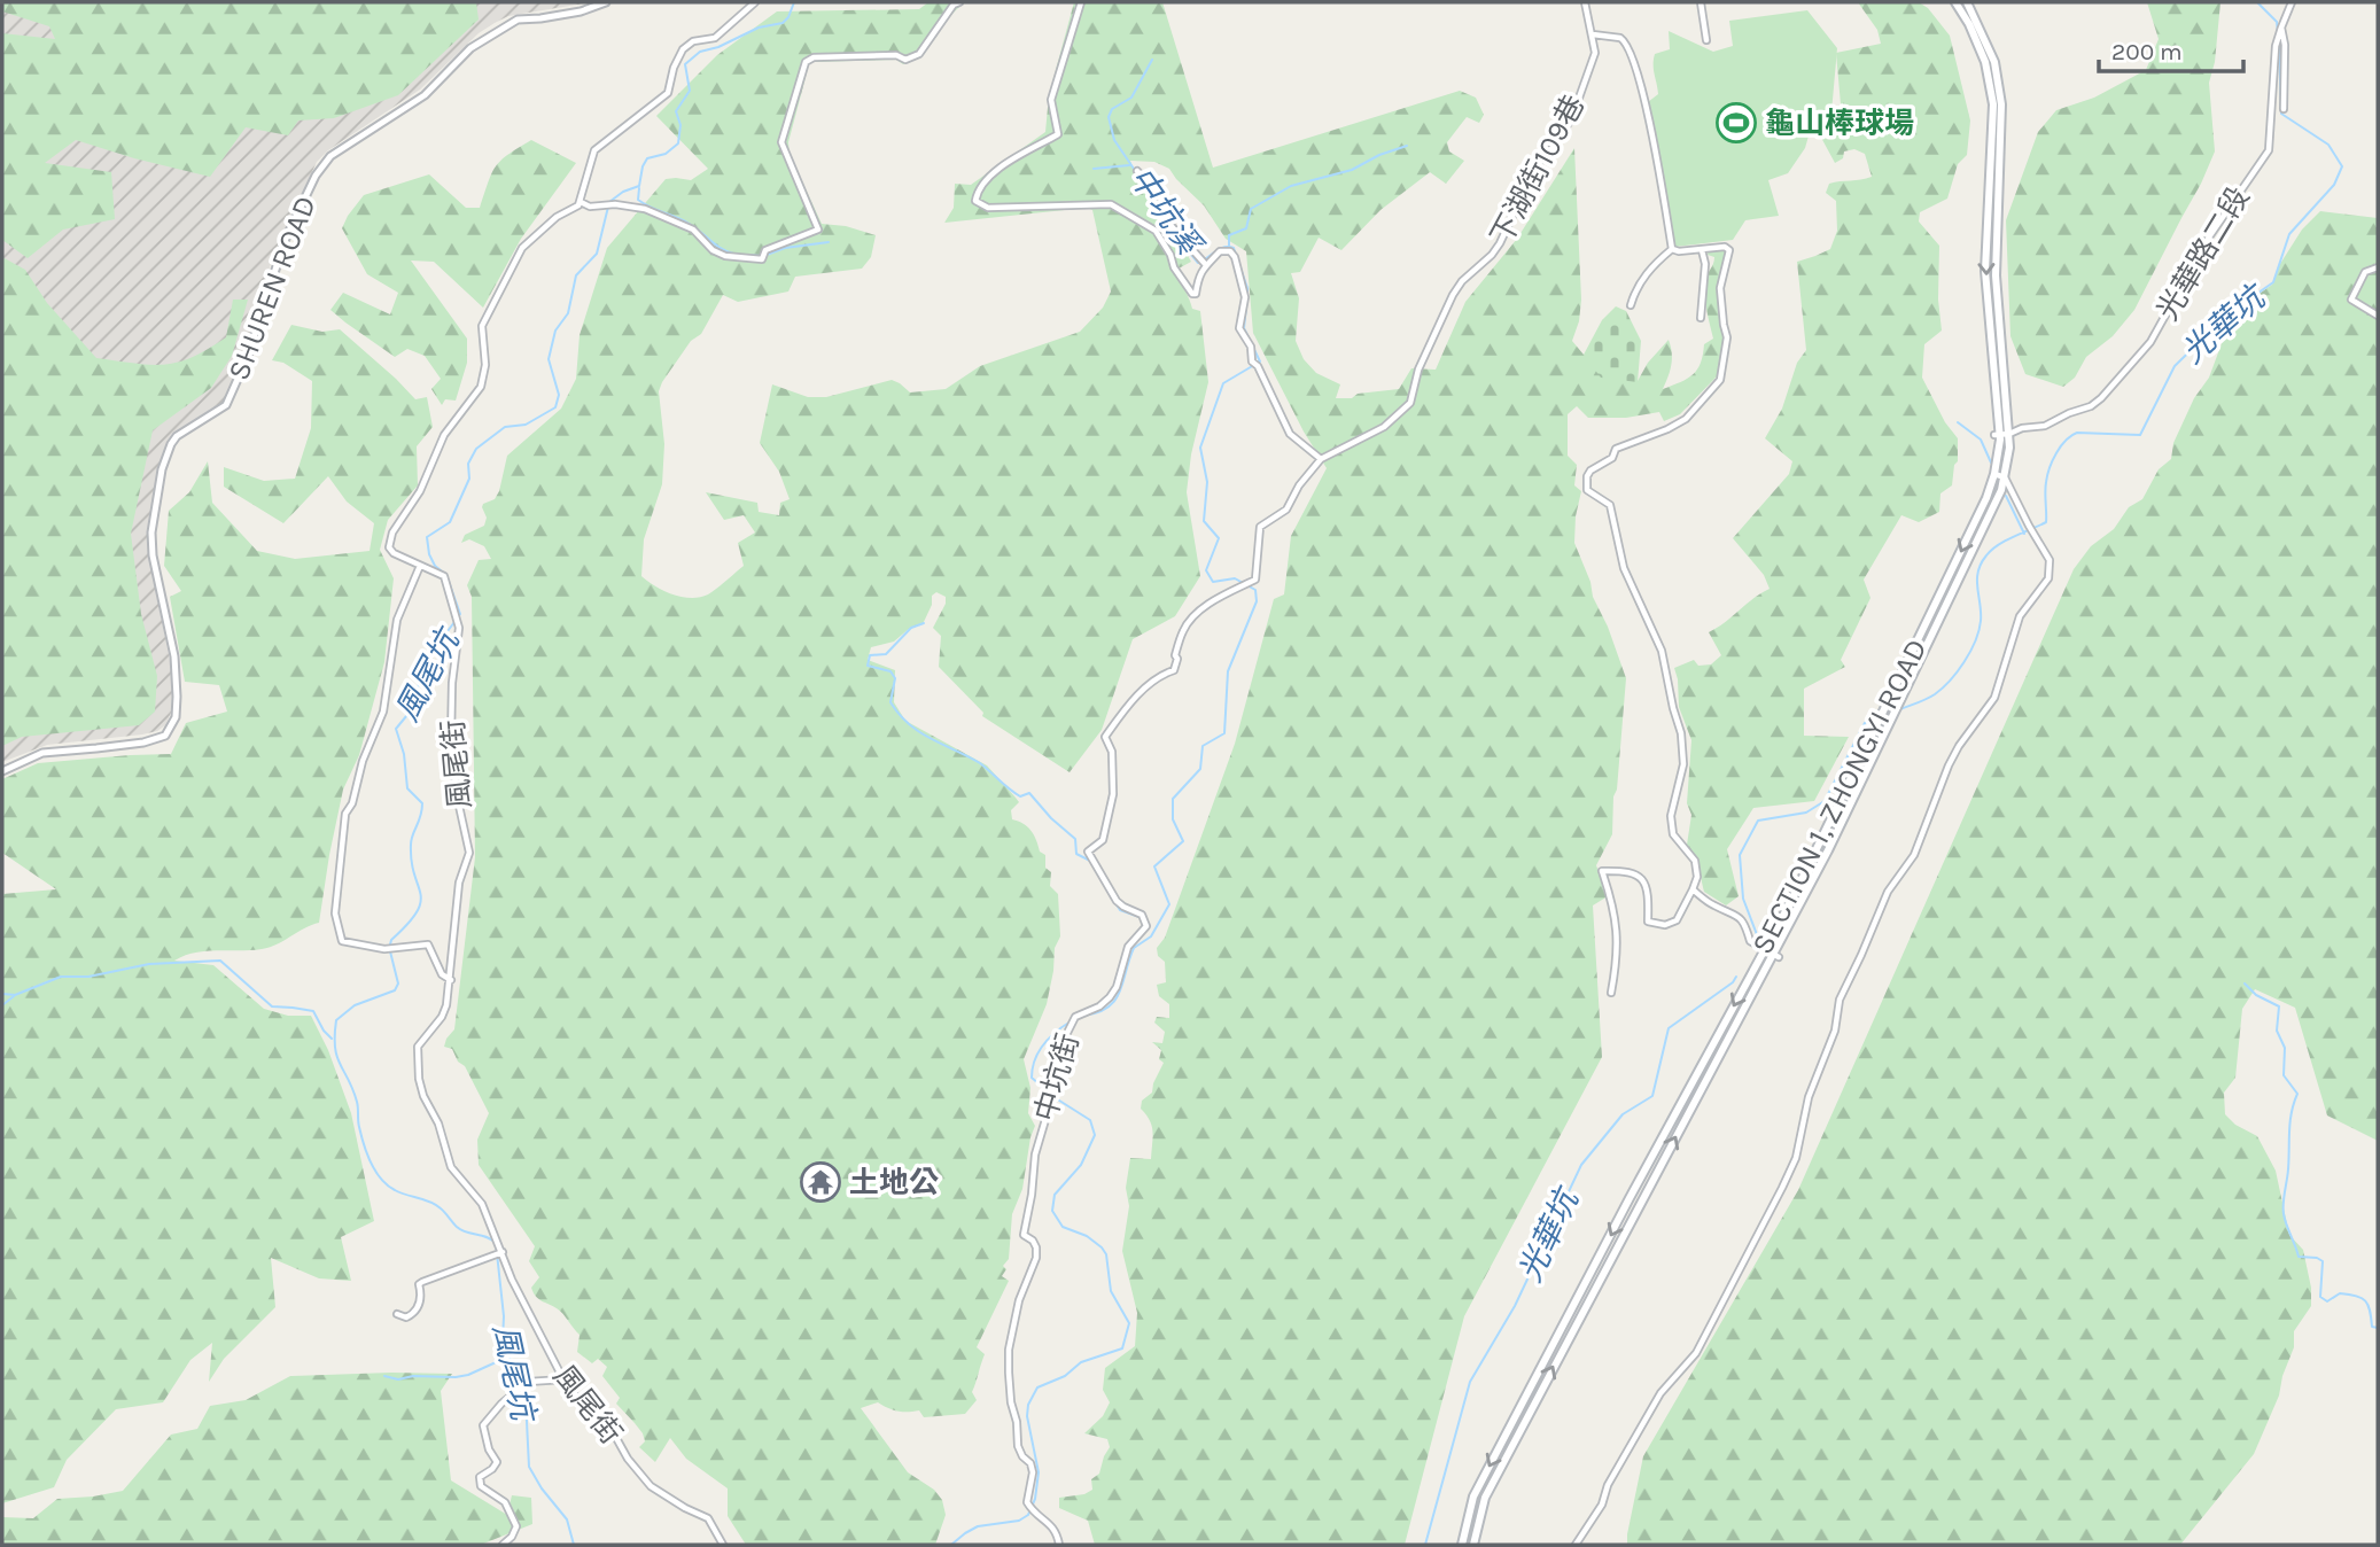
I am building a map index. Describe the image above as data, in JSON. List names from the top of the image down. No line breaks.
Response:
{"streets":{"main road":["SECTION 1, ZHONGYI ROAD"],"street":["下湖街109巷","光華路二段","SHUREN ROAD","風尾街","中坑街"]},"crossings":[["下湖街109巷","中坑街"],["光華路二段","SECTION 1, ZHONGYI ROAD"]],"water":["中坑溪","光華坑","風尾坑"],"places":{"sports":["龜山棒球場"],"temple":["土地公"]},"scale_bar":"200 m"}
